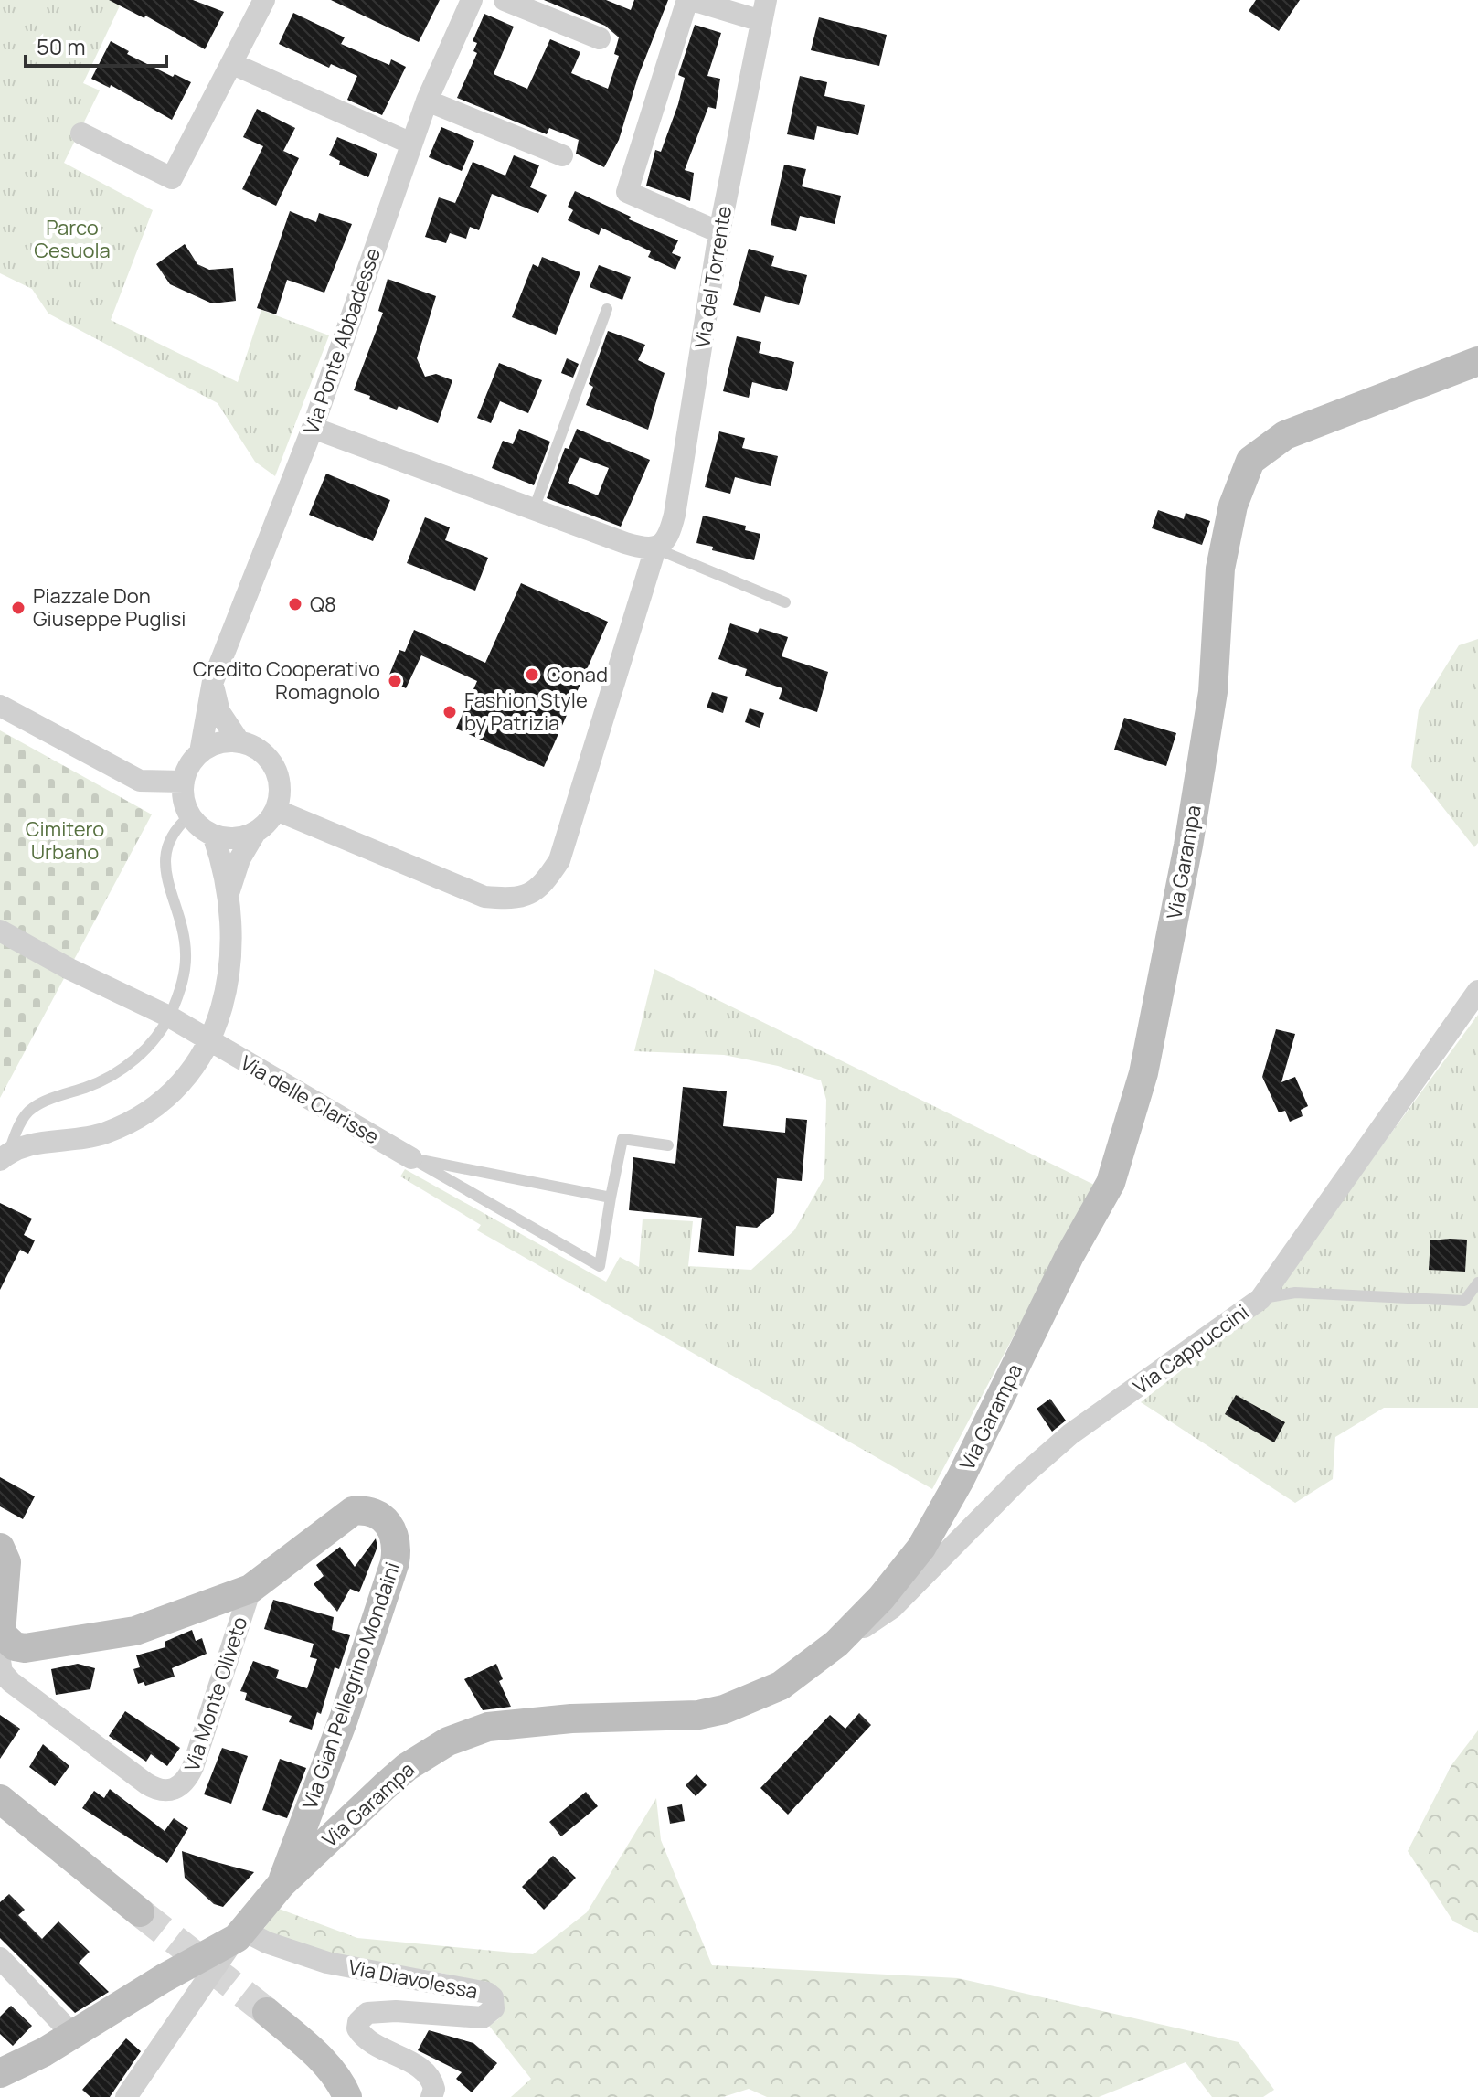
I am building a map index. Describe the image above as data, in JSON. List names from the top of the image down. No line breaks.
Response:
{"streets":{"street":["Via del Torrente","Via Ponte Abbadesse","Via Garampa","Via delle Clarisse","Via Cappuccini","Via Gian Pellegrino Mondaini","Via Monte Oliveto","Via Diavolessa"]},"crossings":[["Via del Torrente","Via Ponte Abbadesse"],["Via Garampa","Via Cappuccini"],["Via Garampa","Via Gian Pellegrino Mondaini"],["Via Garampa","Via Diavolessa"],["Via Gian Pellegrino Mondaini","Via Monte Oliveto"]],"parks":["Parco Cesuola","Cimitero Urbano"],"places":["Q8","Piazzale Don Giuseppe Puglisi","Conad","Credito Cooperativo Romagnolo","Fashion Style by Patrizia"],"scale_bar":"50 m"}
